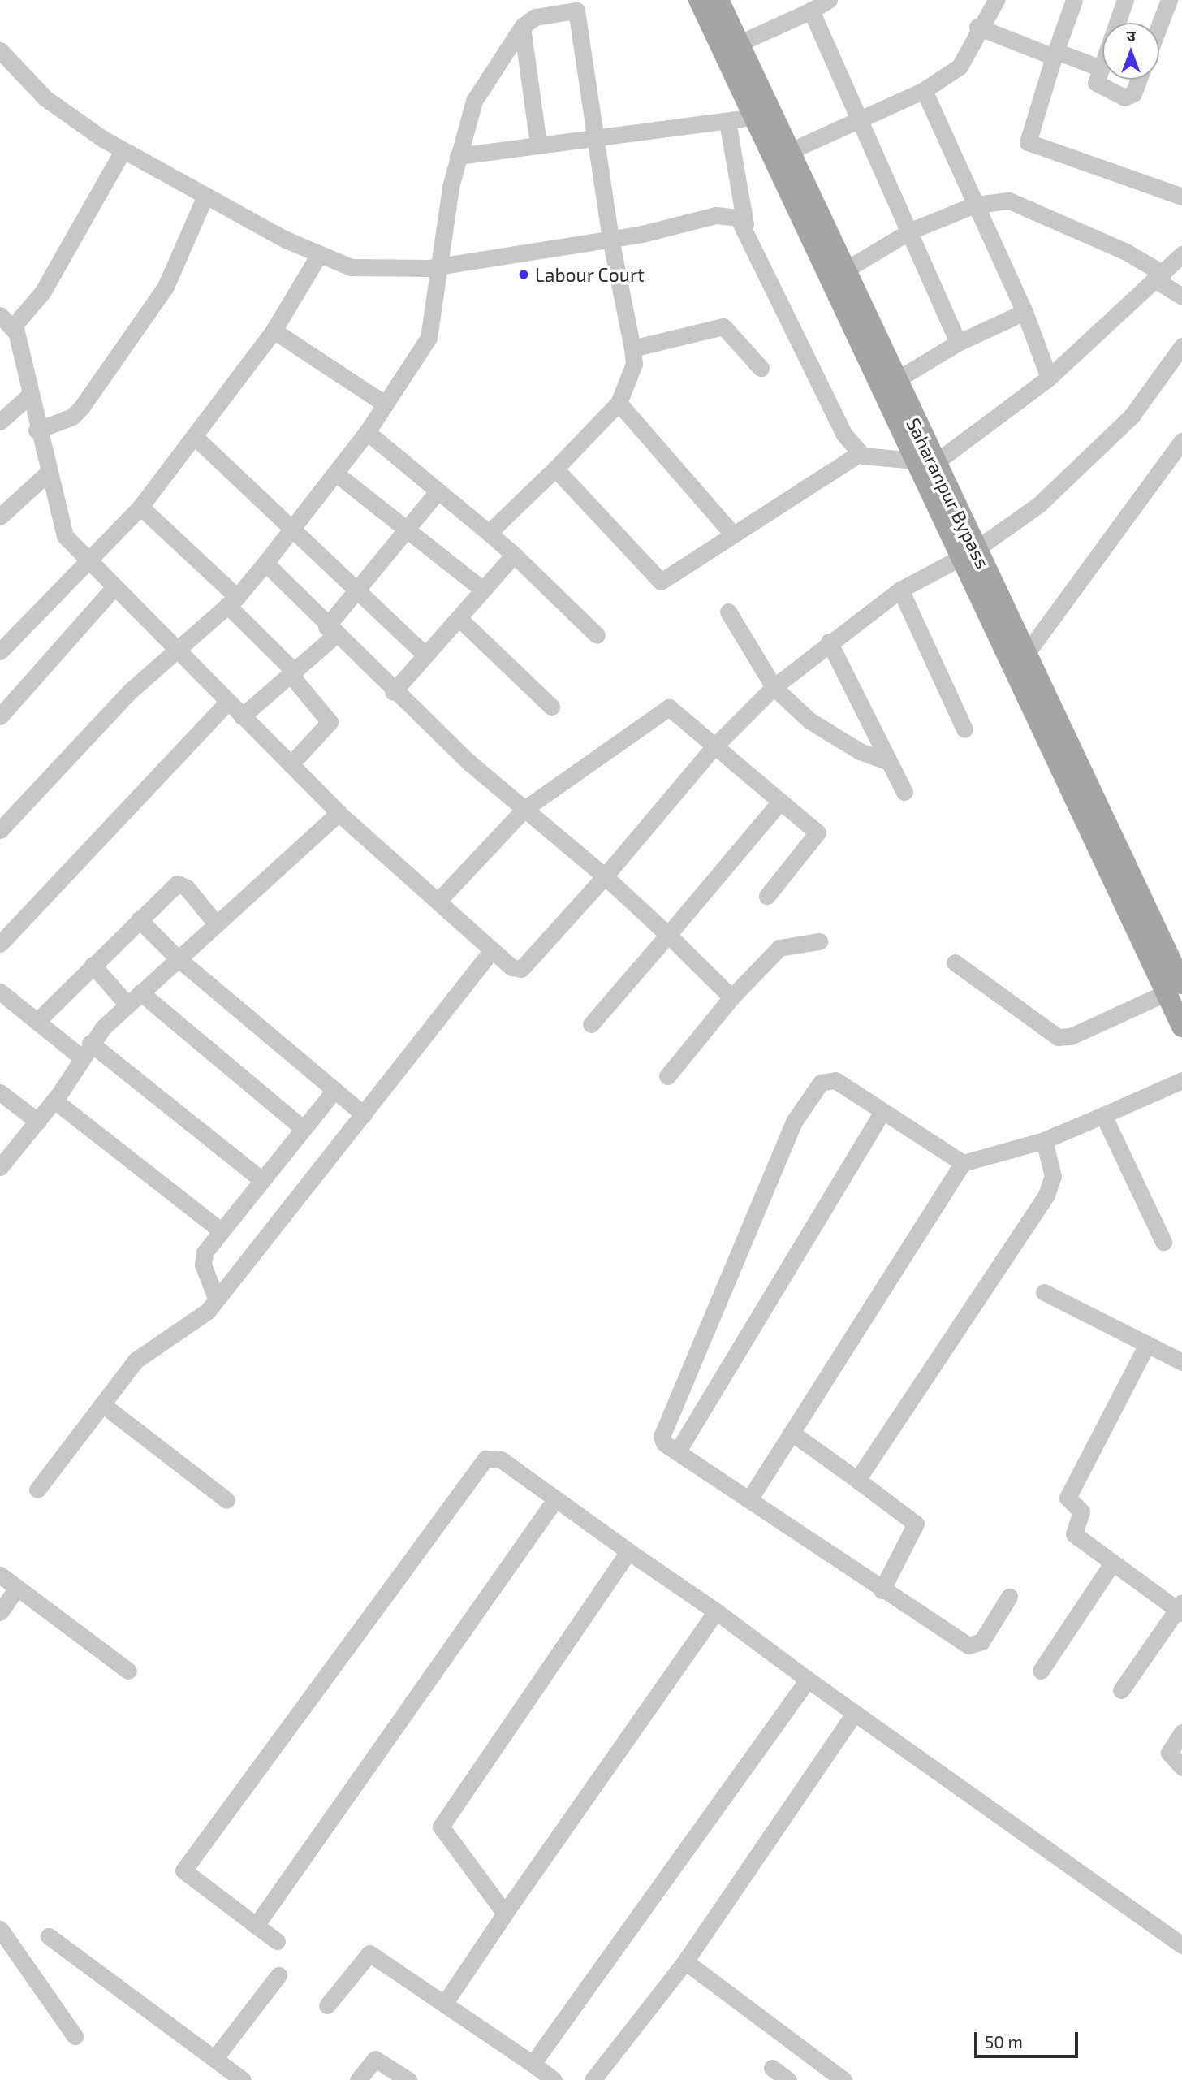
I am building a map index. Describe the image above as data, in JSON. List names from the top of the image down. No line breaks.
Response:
{"streets":{"main road":["Saharanpur Bypass"]},"places":["Labour Court"],"scale_bar":"50 m","north":"top"}
